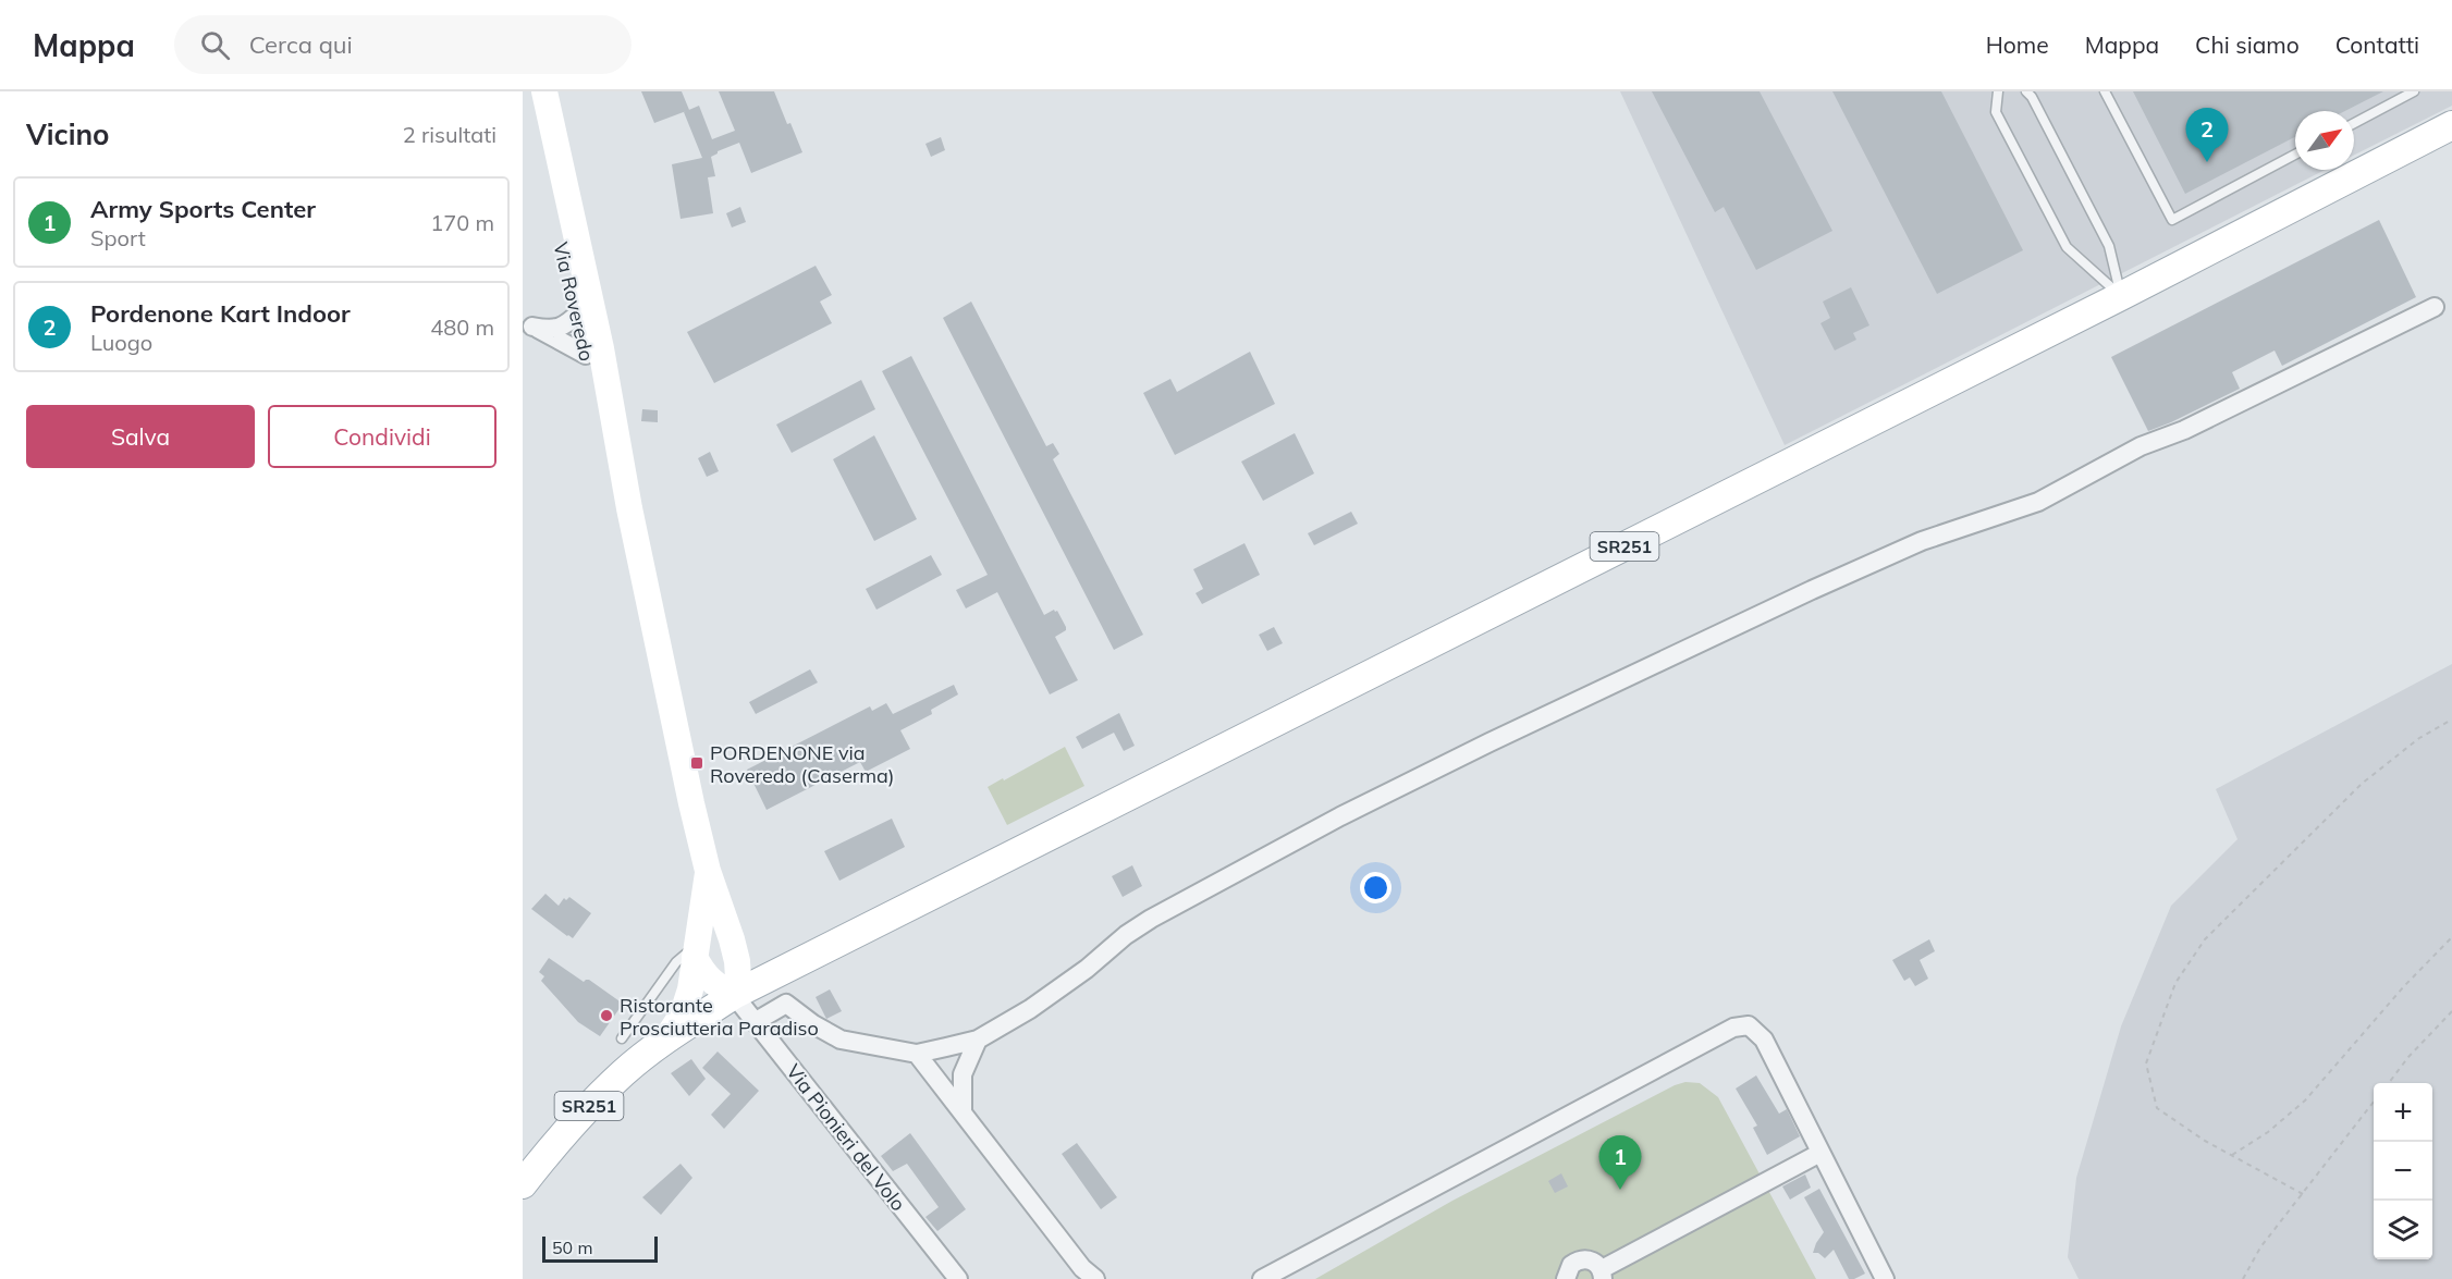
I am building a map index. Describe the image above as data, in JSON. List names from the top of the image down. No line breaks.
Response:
{"streets":{"main road":["Via Roveredo","SR251"],"street":["Via Pionieri del Volo"]},"crossings":[["Via Roveredo","SR251"],["Via Roveredo","Via Pionieri del Volo"],["SR251","Via Pionieri del Volo"]],"places":{"transit":["PORDENONE via Roveredo (Caserma)"],"other":["Ristorante Prosciutteria Paradiso"]},"scale_bar":"50 m","north":"top right","page":{"header":"Mappa","search":"Cerca qui","nav":["Home","Mappa","Chi siamo","Contatti"],"heading":["Vicino","2 risultati"],"pins":["2","1"],"list":[{"mark":"1","name":"Army Sports Center","note":"Sport","value":"170 m"},{"mark":"2","name":"Pordenone Kart Indoor","note":"Luogo","value":"480 m"}],"buttons":["Salva","Condividi"],"map_buttons":["+","−"],"scale":"50 m"}}
